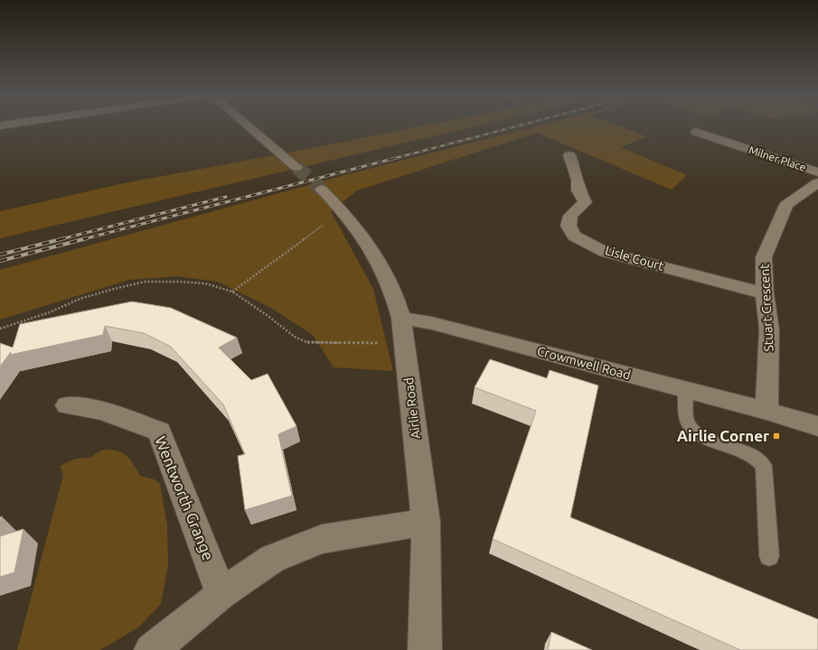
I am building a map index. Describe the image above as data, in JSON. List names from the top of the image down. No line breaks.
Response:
{"streets":{"street":["Milner Place","Lisle Court","Stuart Crescent","Crowmwell Road","Airlie Road","Wentworth Grange"]},"crossings":[["Lisle Court","Stuart Crescent"],["Stuart Crescent","Crowmwell Road"],["Crowmwell Road","Airlie Road"]],"places":{"transit":["Airlie Corner"]}}
